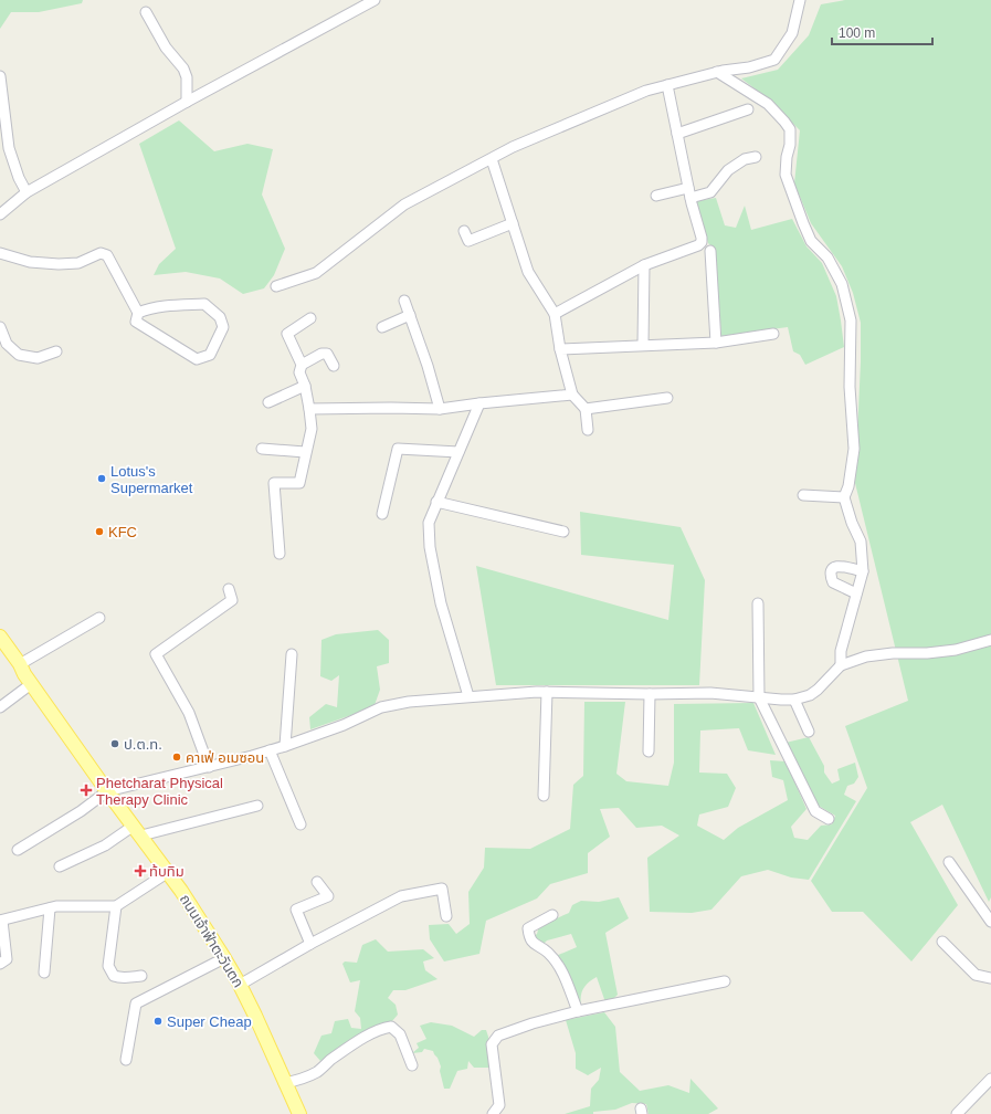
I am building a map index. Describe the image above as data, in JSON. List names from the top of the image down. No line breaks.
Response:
{"streets":{"main road":["ถนนเจ้าฟ้าตะวันตก"]},"places":{"other":["Lotus's Supermarket","KFC","ป.ต.ท.","คาเฟ่ อเมซอน","Super Cheap"],"health":["Phetcharat Physical Therapy Clinic","ท้บทิม"]},"scale_bar":"100 m"}
